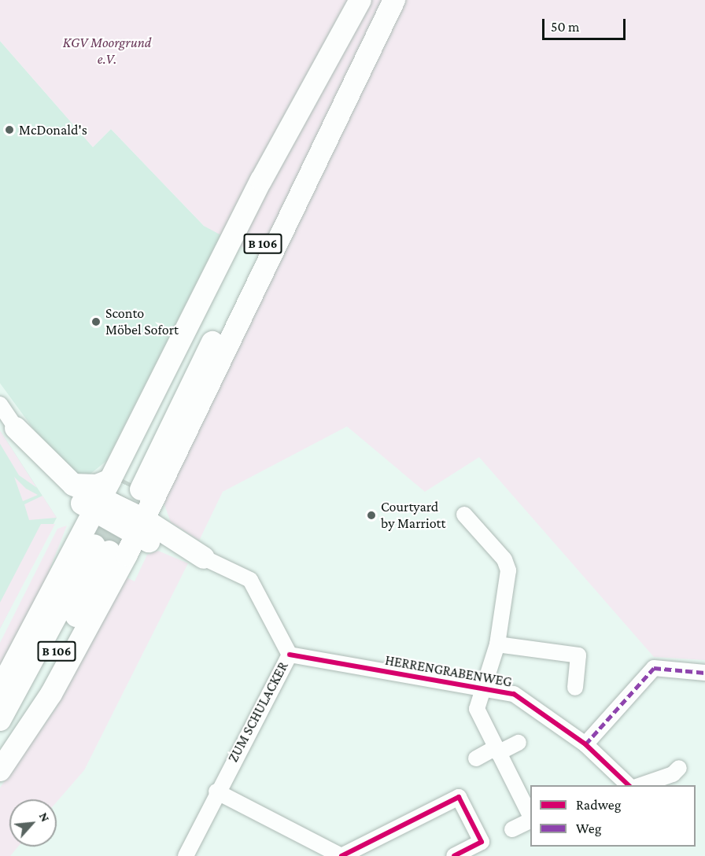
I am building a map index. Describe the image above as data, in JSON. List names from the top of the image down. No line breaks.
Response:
{"streets":{"highway":["B 106"],"street":["HERRENGRABENWEG","ZUM SCHULACKER"]},"crossings":[["HERRENGRABENWEG","ZUM SCHULACKER"]],"parks":["KGV Moorgrund e.V."],"places":["McDonald's","Sconto Möbel Sofort","Courtyard by Marriott"],"legend":["Radweg","Weg"],"scale_bar":"50 m","north":"top right"}
